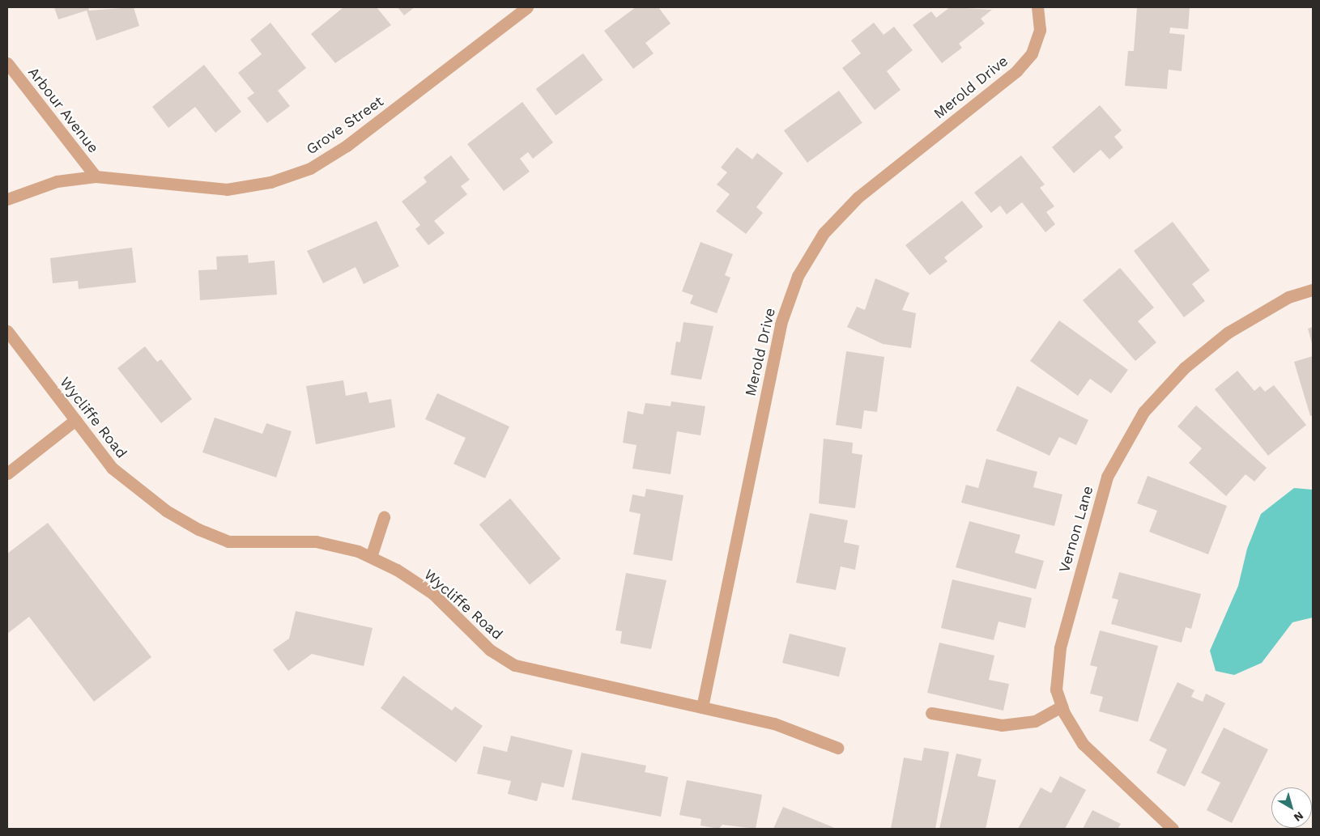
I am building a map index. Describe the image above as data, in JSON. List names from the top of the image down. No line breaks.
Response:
{"streets":{"street":["Merold Drive","Arbour Avenue","Grove Street","Wycliffe Road","Vernon Lane"]},"crossings":[["Merold Drive","Wycliffe Road"],["Arbour Avenue","Grove Street"]],"north":"bottom right"}
